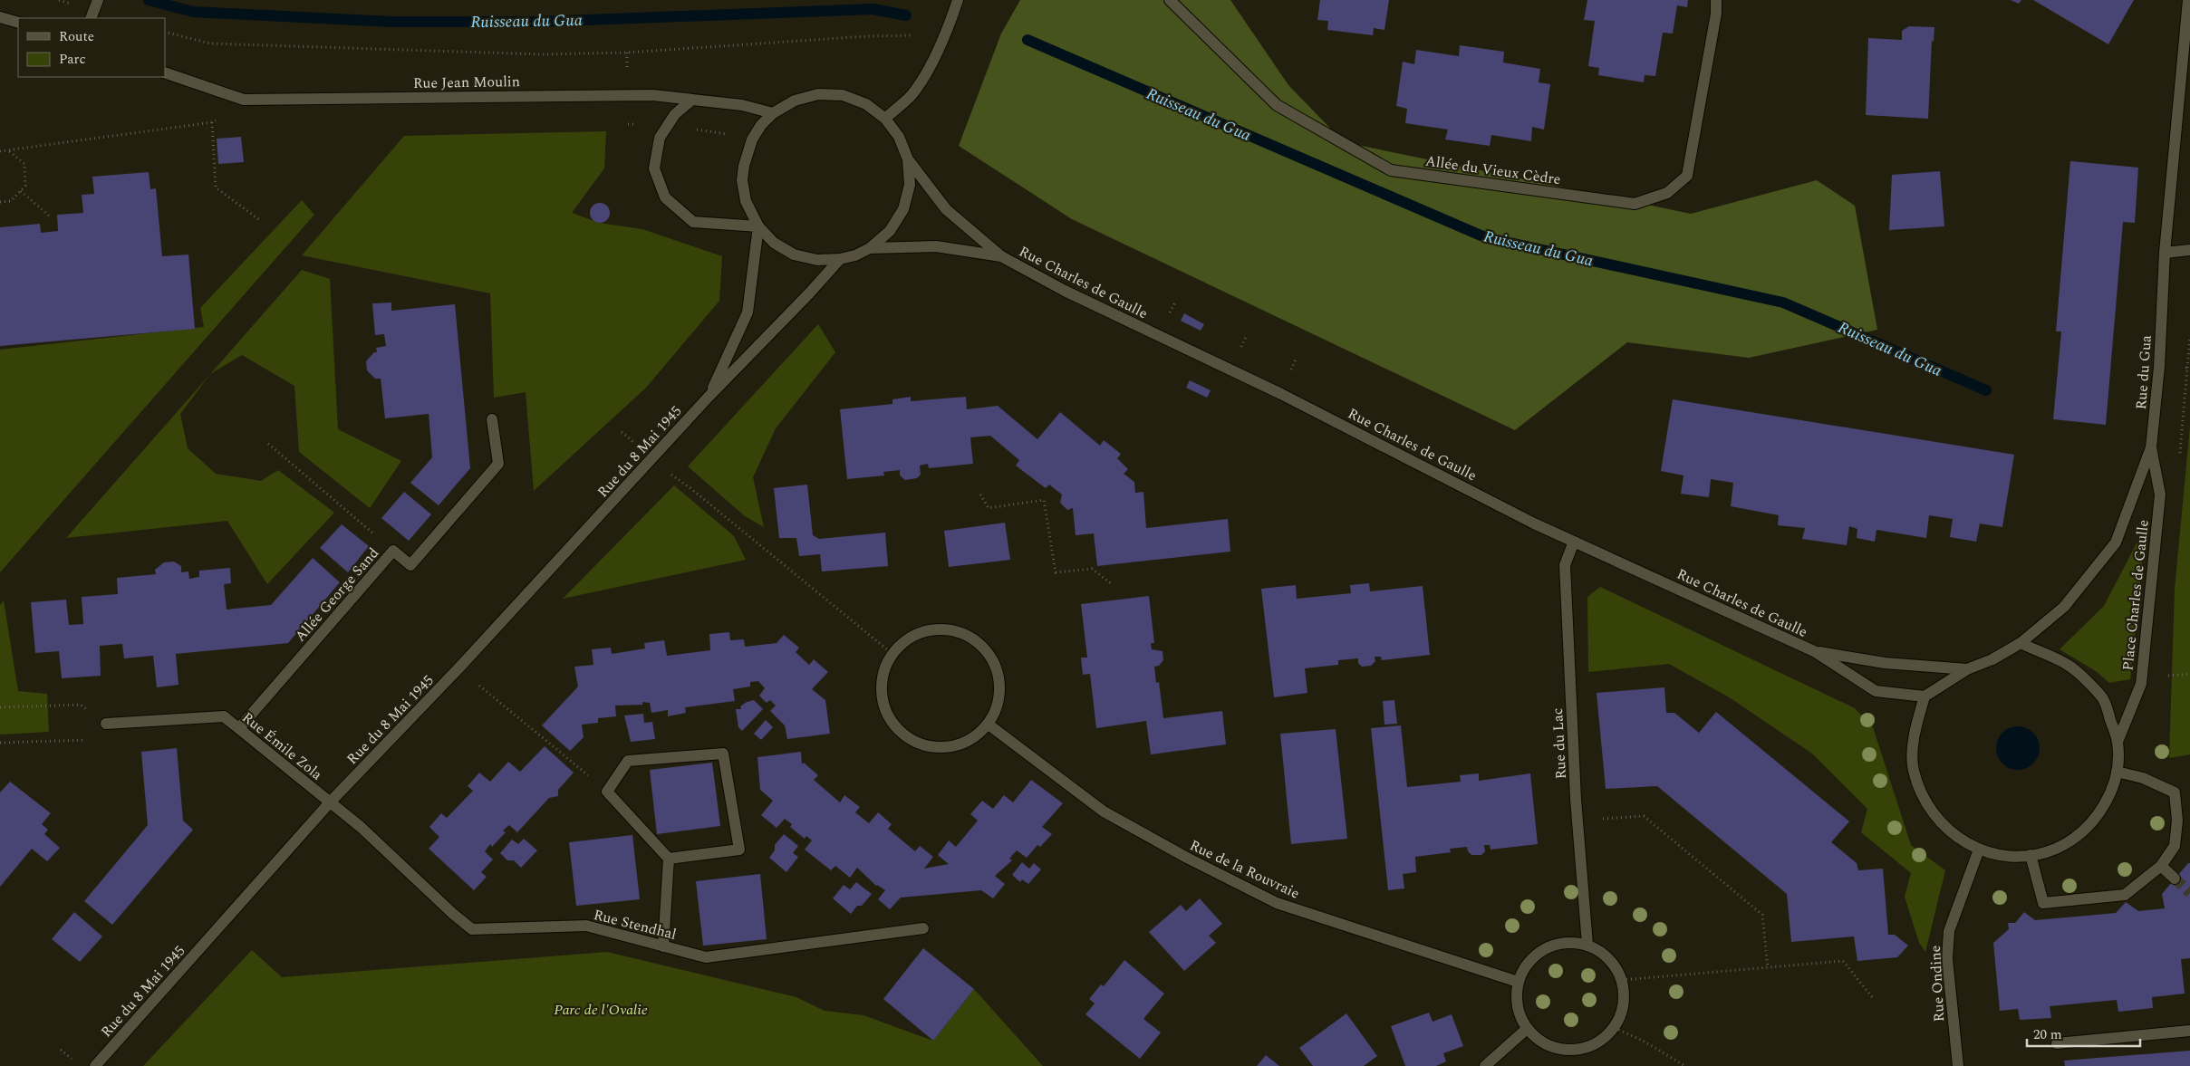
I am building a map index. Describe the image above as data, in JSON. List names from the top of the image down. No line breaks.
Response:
{"streets":{"street":["Rue Jean Moulin","Allée du Vieux Cèdre","Rue Charles de Gaulle","Rue du Gua","Rue du 8 Mai 1945","Allée George Sand","Place Charles de Gaulle","Rue du Lac","Rue Émile Zola","Rue de la Rouvraie","Rue Stendhal","Rue Ondine"]},"crossings":[["Rue Charles de Gaulle","Rue du Gua"],["Rue Charles de Gaulle","Place Charles de Gaulle"],["Rue Charles de Gaulle","Rue du Lac"],["Rue du Gua","Place Charles de Gaulle"],["Rue du 8 Mai 1945","Rue Émile Zola"],["Rue du 8 Mai 1945","Rue Stendhal"],["Allée George Sand","Rue Émile Zola"],["Place Charles de Gaulle","Rue Ondine"],["Rue du Lac","Rue de la Rouvraie"],["Rue Émile Zola","Rue Stendhal"]],"water":["Ruisseau du Gua"],"parks":["Parc de l'Ovalie"],"legend":["Route","Parc"],"scale_bar":"20 m"}
